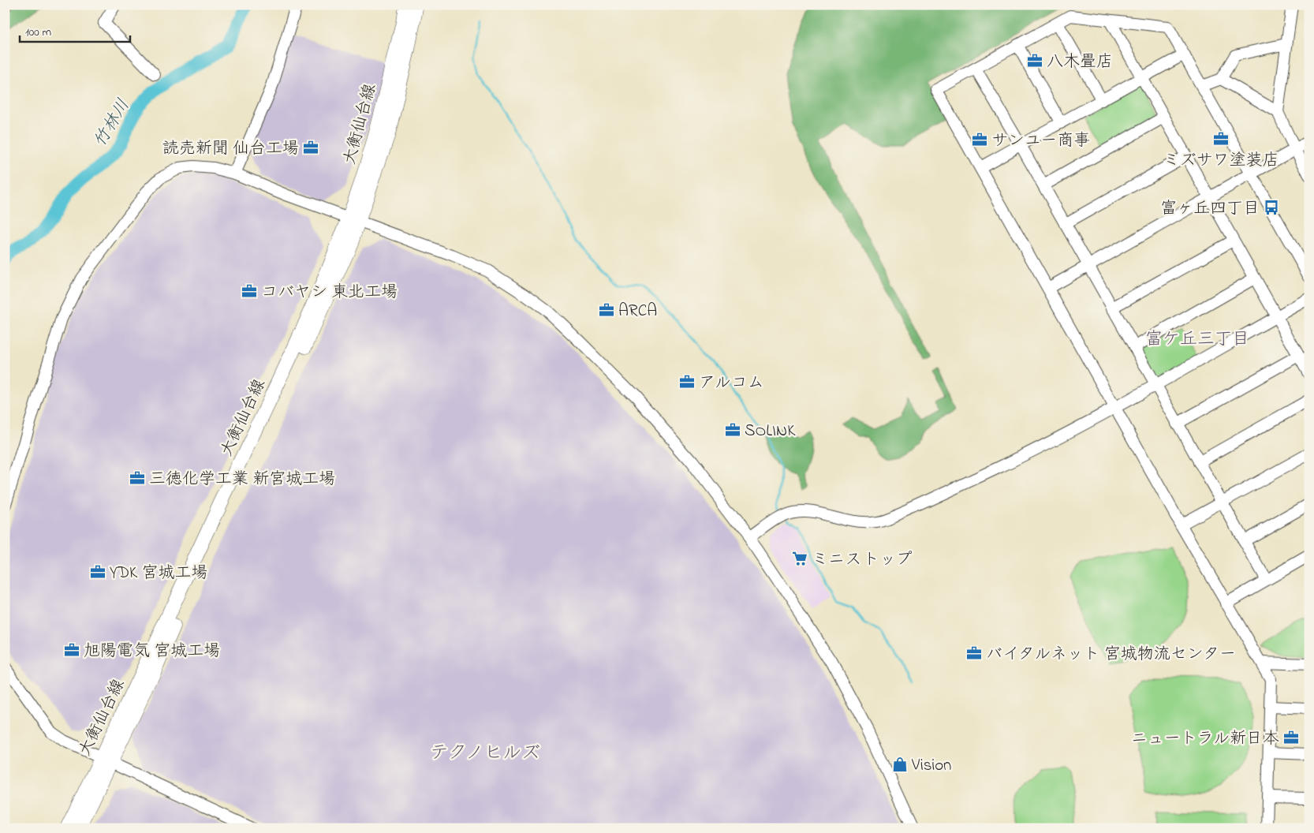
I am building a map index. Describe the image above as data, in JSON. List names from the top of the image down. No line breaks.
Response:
{"streets":{"main road":["大衡仙台線"]},"districts":["富ケ丘三丁目","テクノヒルズ"],"water":["竹林川"],"places":{"office":["八木畳店","ミズサワ塗装店","サンユー商事","読売新聞 仙台工場","コバヤシ 東北工場","ARCA","アルコム","SOLINK","三徳化学工業 新宮城工場","YDK 宮城工場","旭陽電気 宮城工場","バイタルネット 宮城物流センター","ニュートラル新日本"],"bus stop":["富ヶ丘四丁目"],"supermarket":["ミニストップ"],"shop":["Vision"]},"scale_bar":"100 m"}
